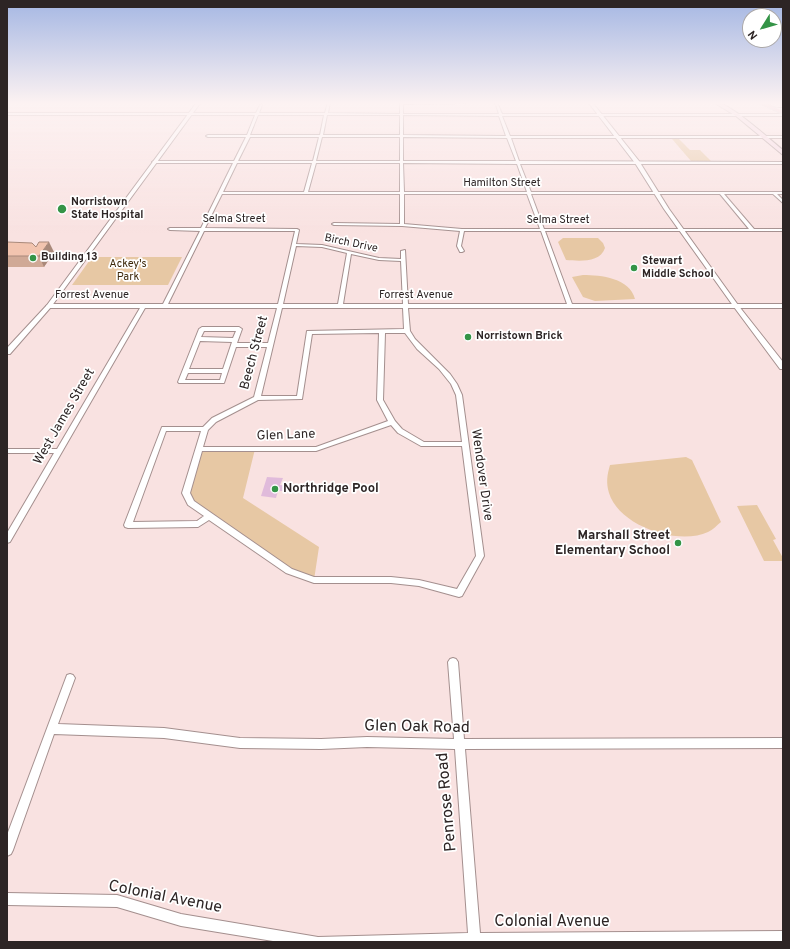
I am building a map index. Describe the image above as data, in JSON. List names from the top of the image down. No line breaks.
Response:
{"streets":{"street":["Hamilton Street","Selma Street","Birch Drive","Forrest Avenue","Beech Street","West James Street","Glen Lane","Wendover Drive","Glen Oak Road","Penrose Road","Colonial Avenue"]},"crossings":[["Selma Street","Beech Street"],["Birch Drive","Beech Street"],["Forrest Avenue","Beech Street"],["Forrest Avenue","West James Street"],["Glen Oak Road","Penrose Road"],["Penrose Road","Colonial Avenue"]],"parks":["Ackey's Park"],"places":["Norristown State Hospital","Building 13","Stewart Middle School","Norristown Brick","Northridge Pool","Marshall Street Elementary School"],"north":"bottom left"}
